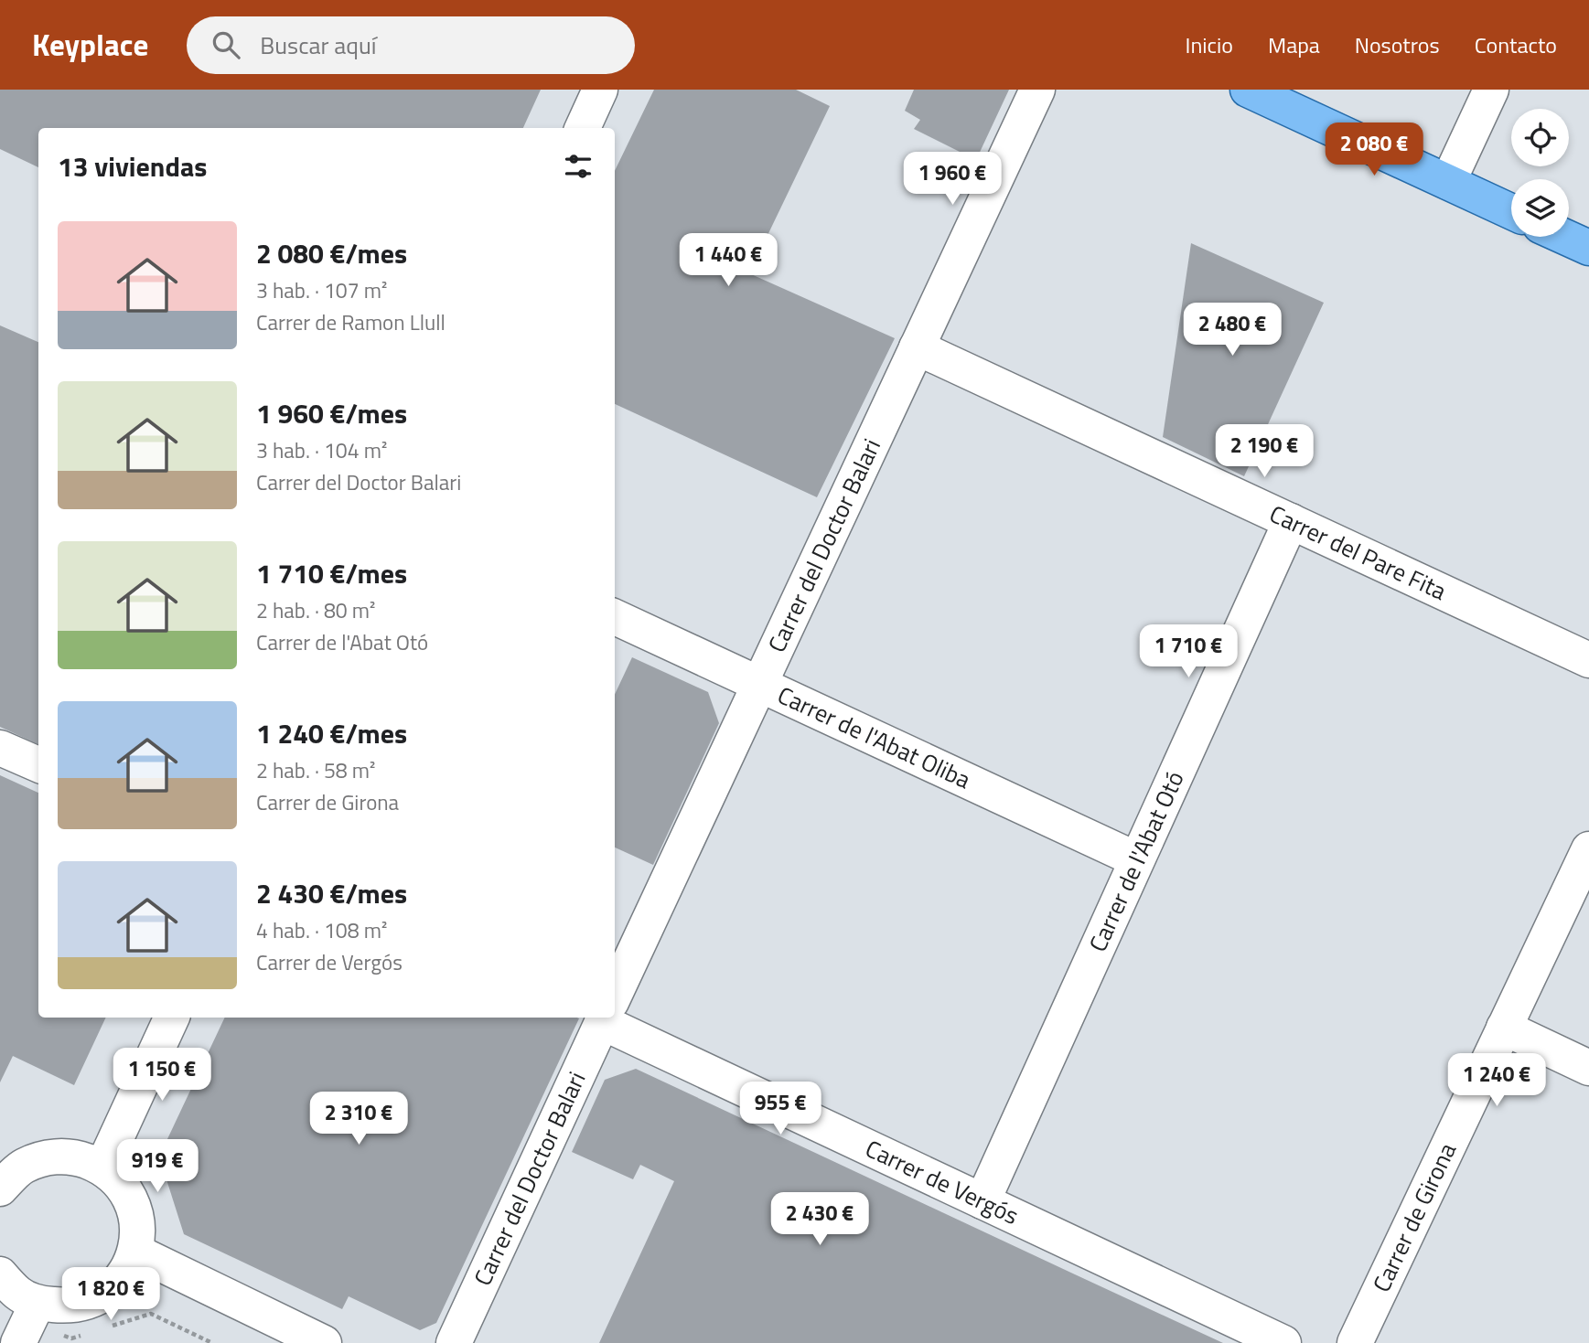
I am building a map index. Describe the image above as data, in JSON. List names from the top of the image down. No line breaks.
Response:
{"streets":{"street":["Carrer del Doctor Balari","Carrer del Pare Fita","Carrer de l'Abat Oliba","Carrer de l'Abat Otó","Carrer de Vergós","Carrer de Girona"]},"crossings":[["Carrer del Doctor Balari","Carrer del Pare Fita"],["Carrer del Doctor Balari","Carrer de l'Abat Oliba"],["Carrer del Pare Fita","Carrer de l'Abat Otó"],["Carrer de l'Abat Oliba","Carrer de l'Abat Otó"],["Carrer de l'Abat Otó","Carrer de Vergós"]],"page":{"header":"Keyplace","search":"Buscar aquí","nav":["Inicio","Mapa","Nosotros","Contacto"],"price":["2 080 €","1 960 €","1 440 €","2 480 €","2 190 €","1 710 €","1 150 €","1 240 €","955 €","2 310 €","919 €","2 430 €","1 820 €"],"heading":"13 viviendas","list":[{"name":"2 080 €/mes","note":"3 hab. · 107 m² · Carrer de Ramon Llull"},{"name":"1 960 €/mes","note":"3 hab. · 104 m² · Carrer del Doctor Balari"},{"name":"1 710 €/mes","note":"2 hab. · 80 m² · Carrer de l'Abat Otó"},{"name":"1 240 €/mes","note":"2 hab. · 58 m² · Carrer de Girona"},{"name":"2 430 €/mes","note":"4 hab. · 108 m² · Carrer de Vergós"}]}}
